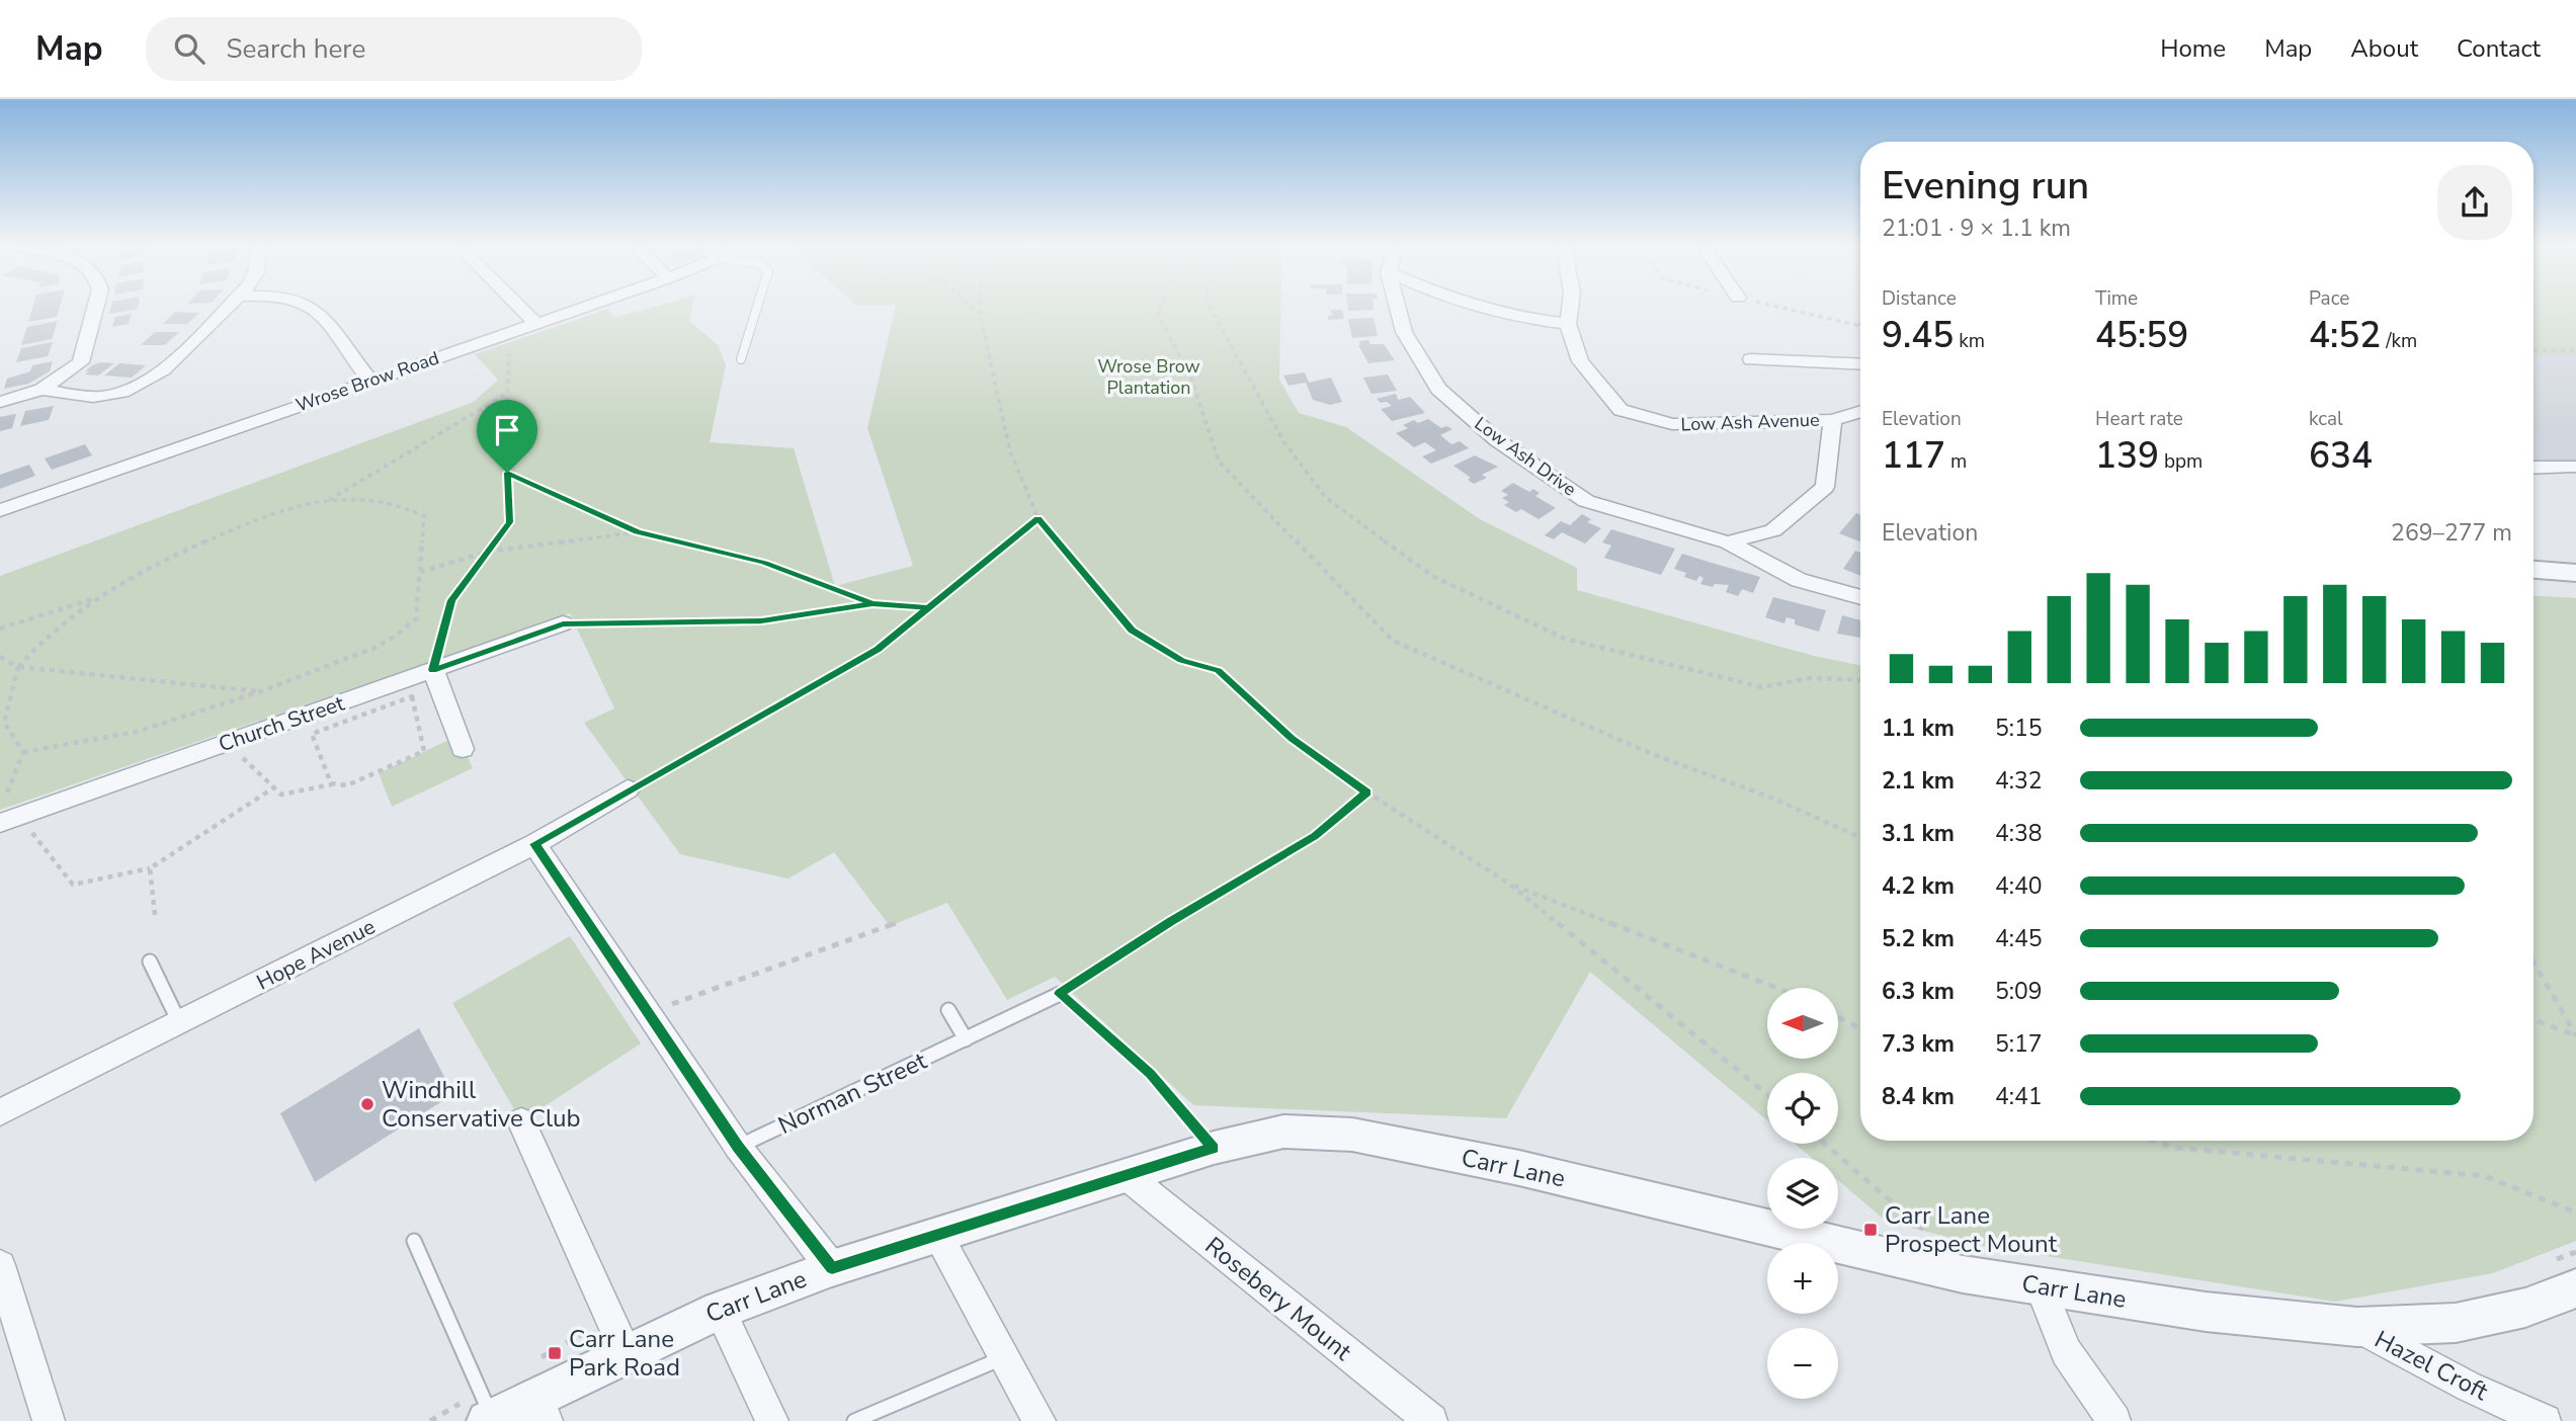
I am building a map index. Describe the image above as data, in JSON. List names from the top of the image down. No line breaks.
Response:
{"streets":{"street":["Wrose Brow Road","Low Ash Avenue","Low Ash Drive","Church Street","Hope Avenue","Carr Lane","Rosebery Mount","Hazel Croft"],"lane":["Norman Street"]},"crossings":[["Carr Lane","Rosebery Mount"],["Carr Lane","Hazel Croft"]],"parks":["Wrose Brow Plantation"],"places":{"other":["Windhill Conservative Club"],"transit":["Carr Lane Prospect Mount","Carr Lane Park Road"]},"north":"left","page":{"header":"Map","search":"Search here","nav":["Home","Map","About","Contact"],"heading":["Evening run","21:01 · 9 × 1.1 km"],"stats":[["Distance","9.45 km"],["Time","45:59"],["Pace","4:52 /km"],["Elevation","117 m"],["Heart rate","139 bpm"],["kcal","634"]],"chart":["Elevation","269–277 m"],"list":[{"name":"1.1 km","note":"5:15"},{"name":"2.1 km","note":"4:32"},{"name":"3.1 km","note":"4:38"},{"name":"4.2 km","note":"4:40"},{"name":"5.2 km","note":"4:45"},{"name":"6.3 km","note":"5:09"},{"name":"7.3 km","note":"5:17"},{"name":"8.4 km","note":"4:41"}],"map_buttons":["+","−"]}}
